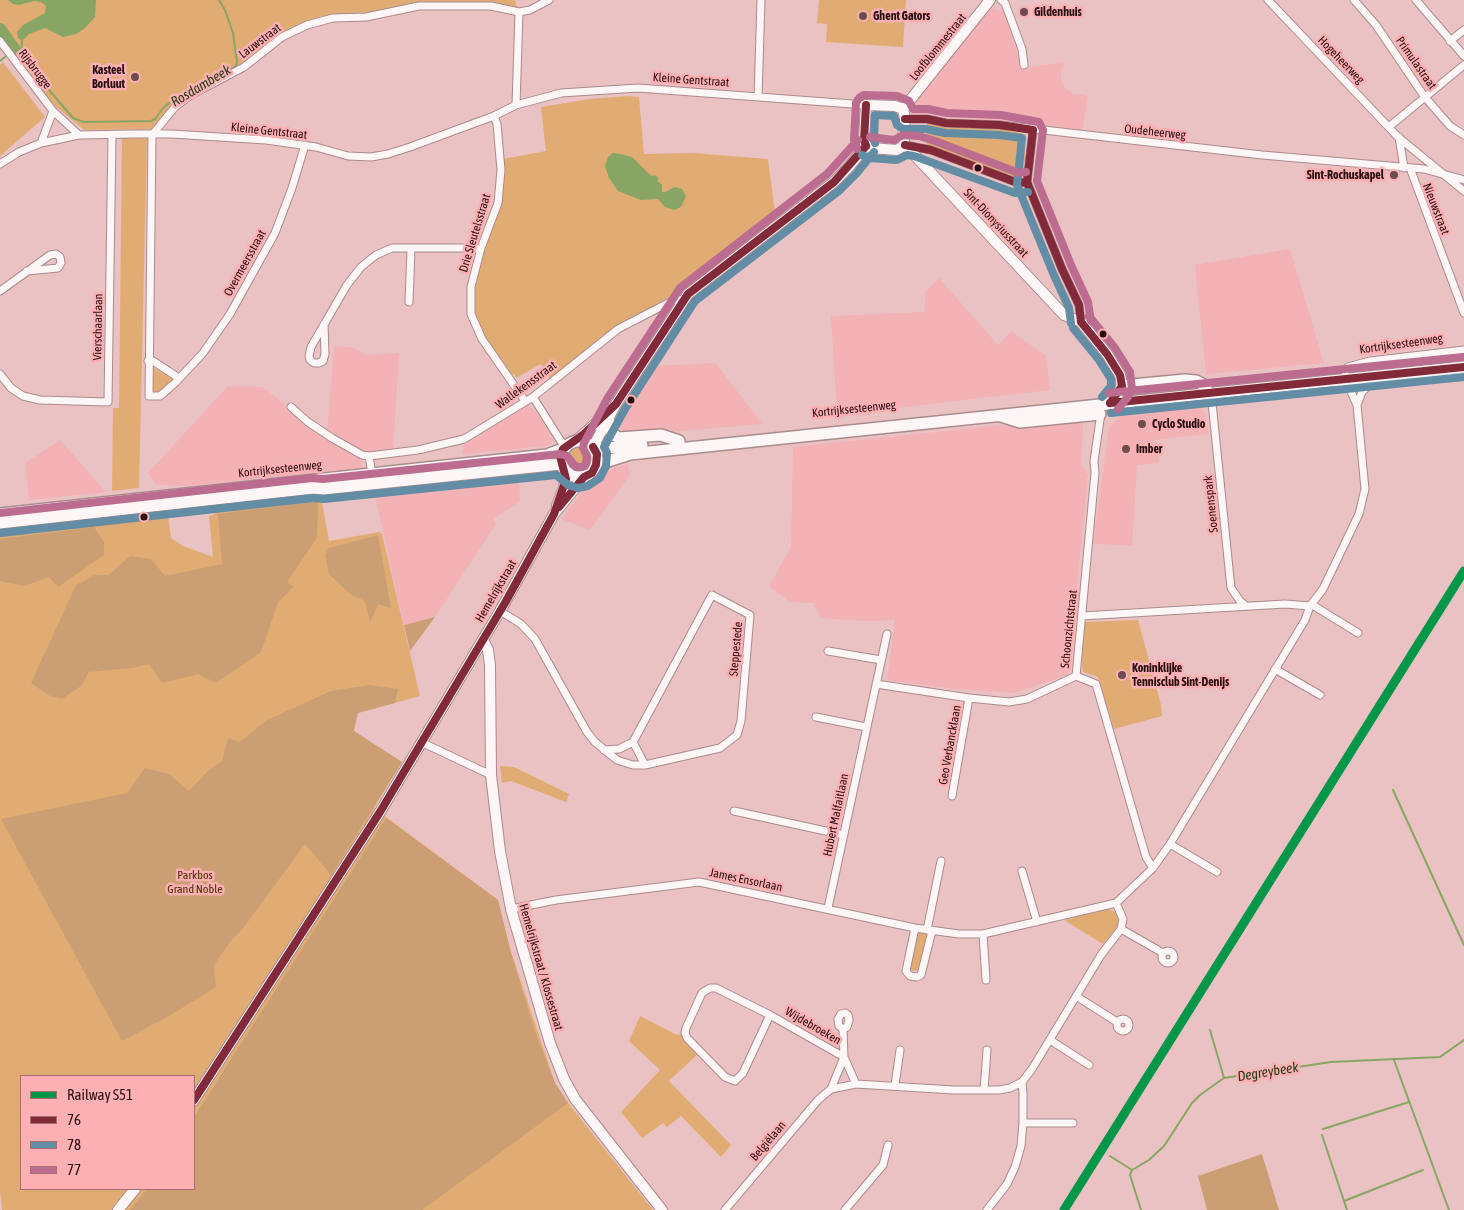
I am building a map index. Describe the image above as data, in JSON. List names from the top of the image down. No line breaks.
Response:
{"streets":{"main road":["Kortrijksesteenweg"],"street":["Lauwstraat","Loofblommestraat","Hogeheerweg","Primulastraat","Rijsbrugge","Kleine Gentstraat","Oudeheerweg","Nieuwstraat","Sint-Dionysiusstraat","Drie Sleutelsstraat","Overmeersstraat","Vierschaarlaan","Wallekensstraat","Soenenspark","Hemelrijkstraat","Schoonzichtstraat","Steppestede","Geo Verbancklaan","Hubert Malfaitlaan","James Ensorlaan","Hemelrijkstraat / Klossestraat","Wijdebroeken","Belgiëlaan"]},"crossings":[["Lauwstraat","Kleine Gentstraat"],["Lauwstraat","Overmeersstraat"],["Loofblommestraat","Oudeheerweg"],["Hogeheerweg","Oudeheerweg"],["Hogeheerweg","Nieuwstraat"],["Rijsbrugge","Kleine Gentstraat"],["Kleine Gentstraat","Drie Sleutelsstraat"],["Kleine Gentstraat","Overmeersstraat"],["Kleine Gentstraat","Vierschaarlaan"],["Oudeheerweg","Nieuwstraat"],["Sint-Dionysiusstraat","Kortrijksesteenweg"],["Drie Sleutelsstraat","Wallekensstraat"],["Kortrijksesteenweg","Soenenspark"],["Kortrijksesteenweg","Hemelrijkstraat"],["Hemelrijkstraat","Steppestede"],["Hemelrijkstraat","Hemelrijkstraat / Klossestraat"],["Schoonzichtstraat","Geo Verbancklaan"],["Geo Verbancklaan","Hubert Malfaitlaan"],["Hubert Malfaitlaan","James Ensorlaan"],["James Ensorlaan","Hemelrijkstraat / Klossestraat"],["Wijdebroeken","Belgiëlaan"]],"water":["Rosdambeek","Degreybeek"],"parks":["Parkbos Grand Noble"],"places":["Gildenhuis","Ghent Gators","Kasteel Borluut","Sint-Rochuskapel","Cyclo Studio","Imber","Koninklijke Tennisclub Sint-Denijs"],"lines":["transit line 77","transit line 76","transit line 78","rail line S51"],"legend":["Railway S51","76","78","77"]}
